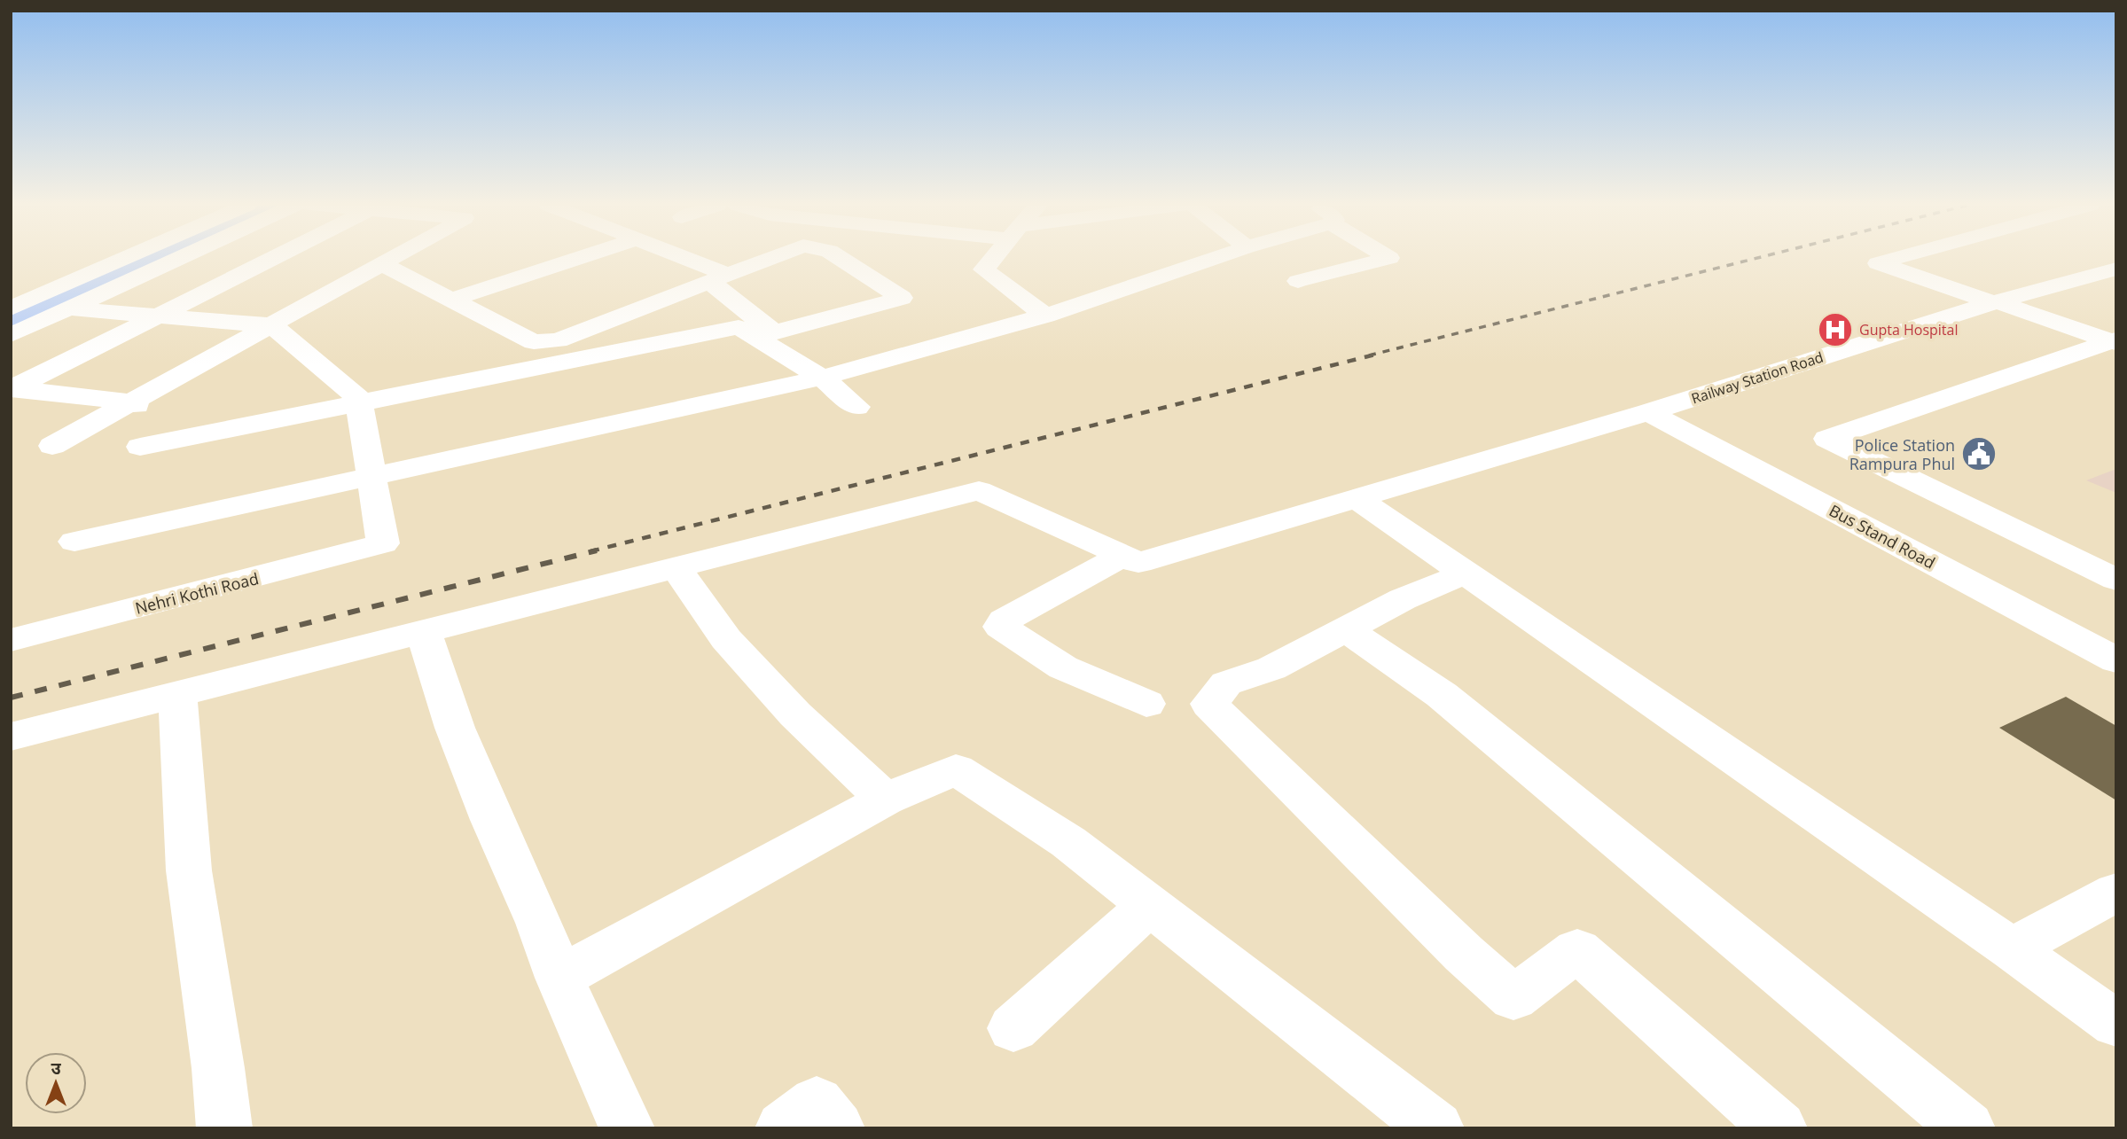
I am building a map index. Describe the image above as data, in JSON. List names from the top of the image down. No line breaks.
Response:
{"streets":{"main road":["Railway Station Road","Bus Stand Road","Nehri Kothi Road"]},"crossings":[["Railway Station Road","Bus Stand Road"]],"places":{"hospital":["Gupta Hospital"],"public building":["Police Station Rampura Phul"]},"north":"top"}
